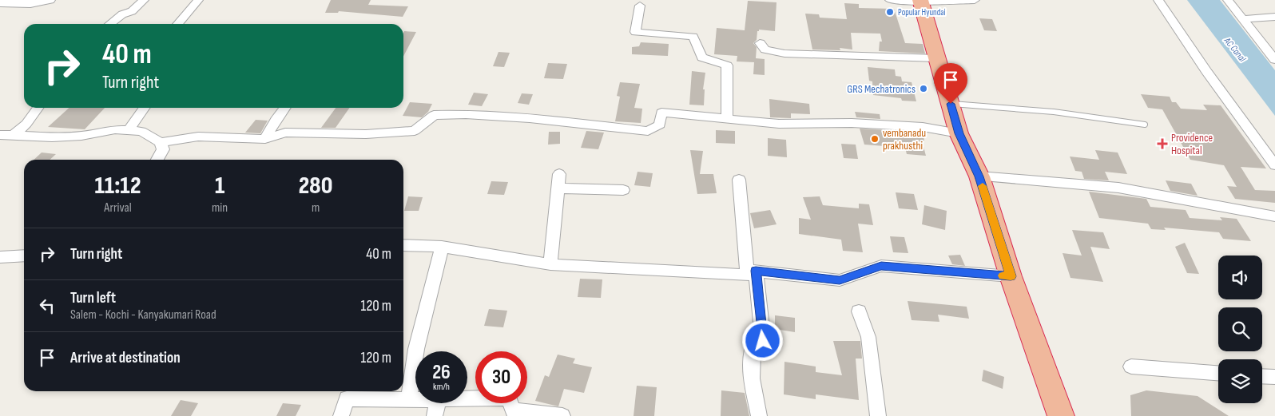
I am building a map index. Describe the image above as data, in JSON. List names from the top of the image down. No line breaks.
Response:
{"water":["AC Canal"],"places":{"other":["Popular Hyundai","GRS Mechatronics","vembanadu prakhusthi"],"health":["Providence Hospital"]},"page":{"turn":["40 m","Turn right"],"eta":["11:12","Arrival","1","min","280","m"],"list":[{"name":"Turn right","value":"40 m"},{"name":"Turn left","note":"Salem - Kochi - Kanyakumari Road","value":"120 m"},{"name":"Arrive at destination","value":"120 m"}],"speed":"26 km/h","limit":"30"}}
